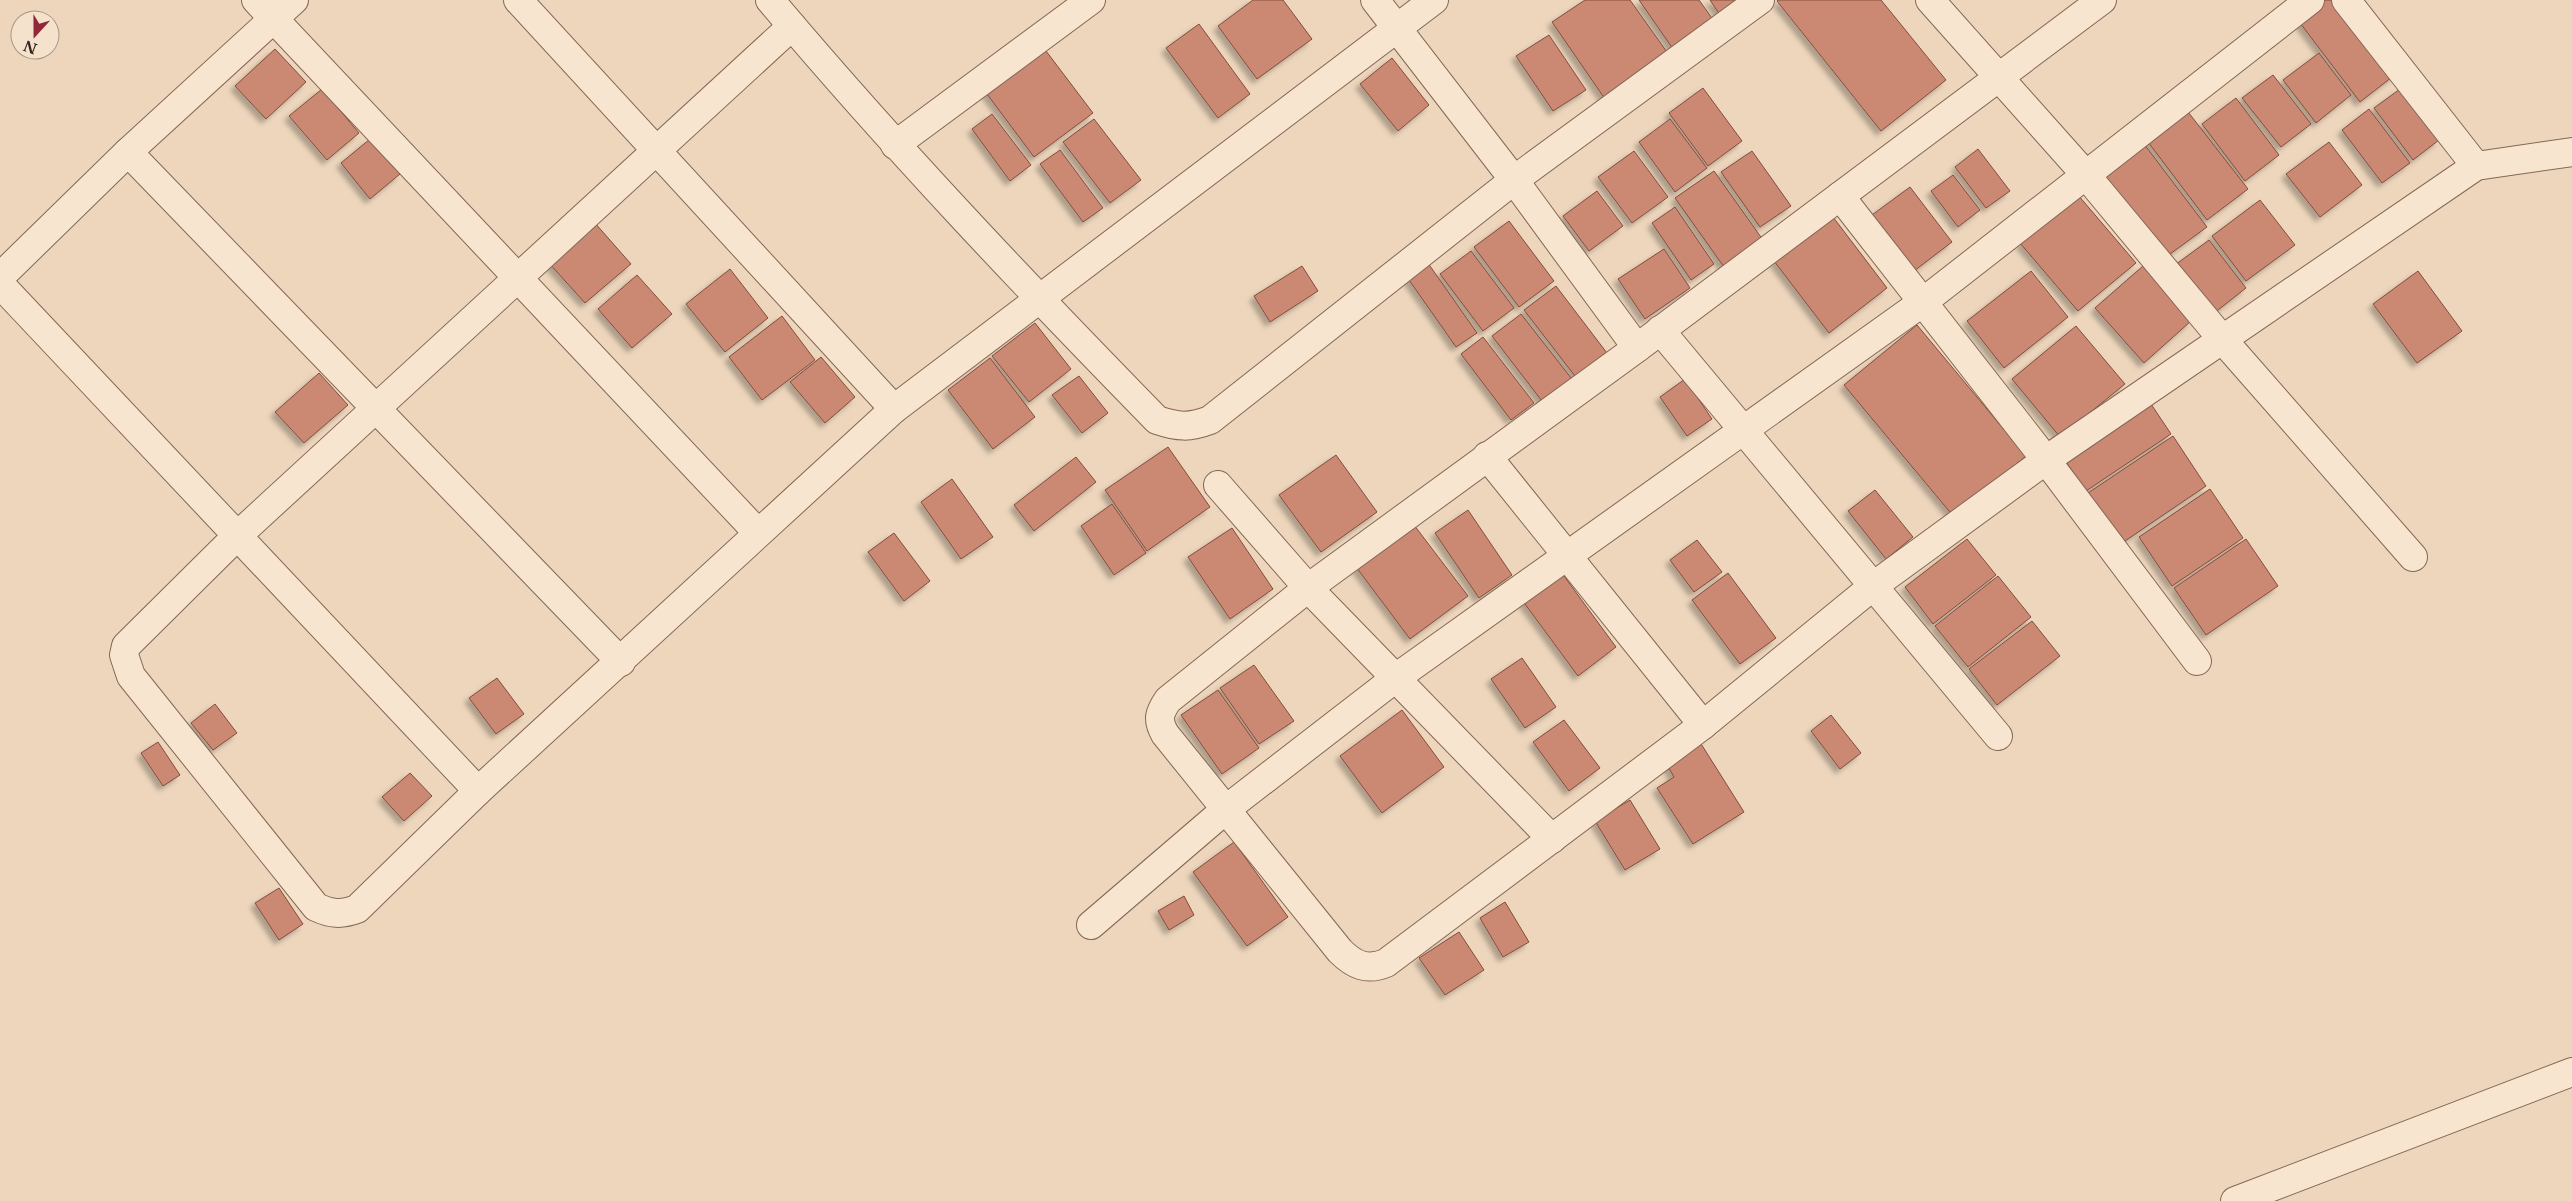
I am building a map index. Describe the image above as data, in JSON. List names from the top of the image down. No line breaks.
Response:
{"north":"bottom"}
